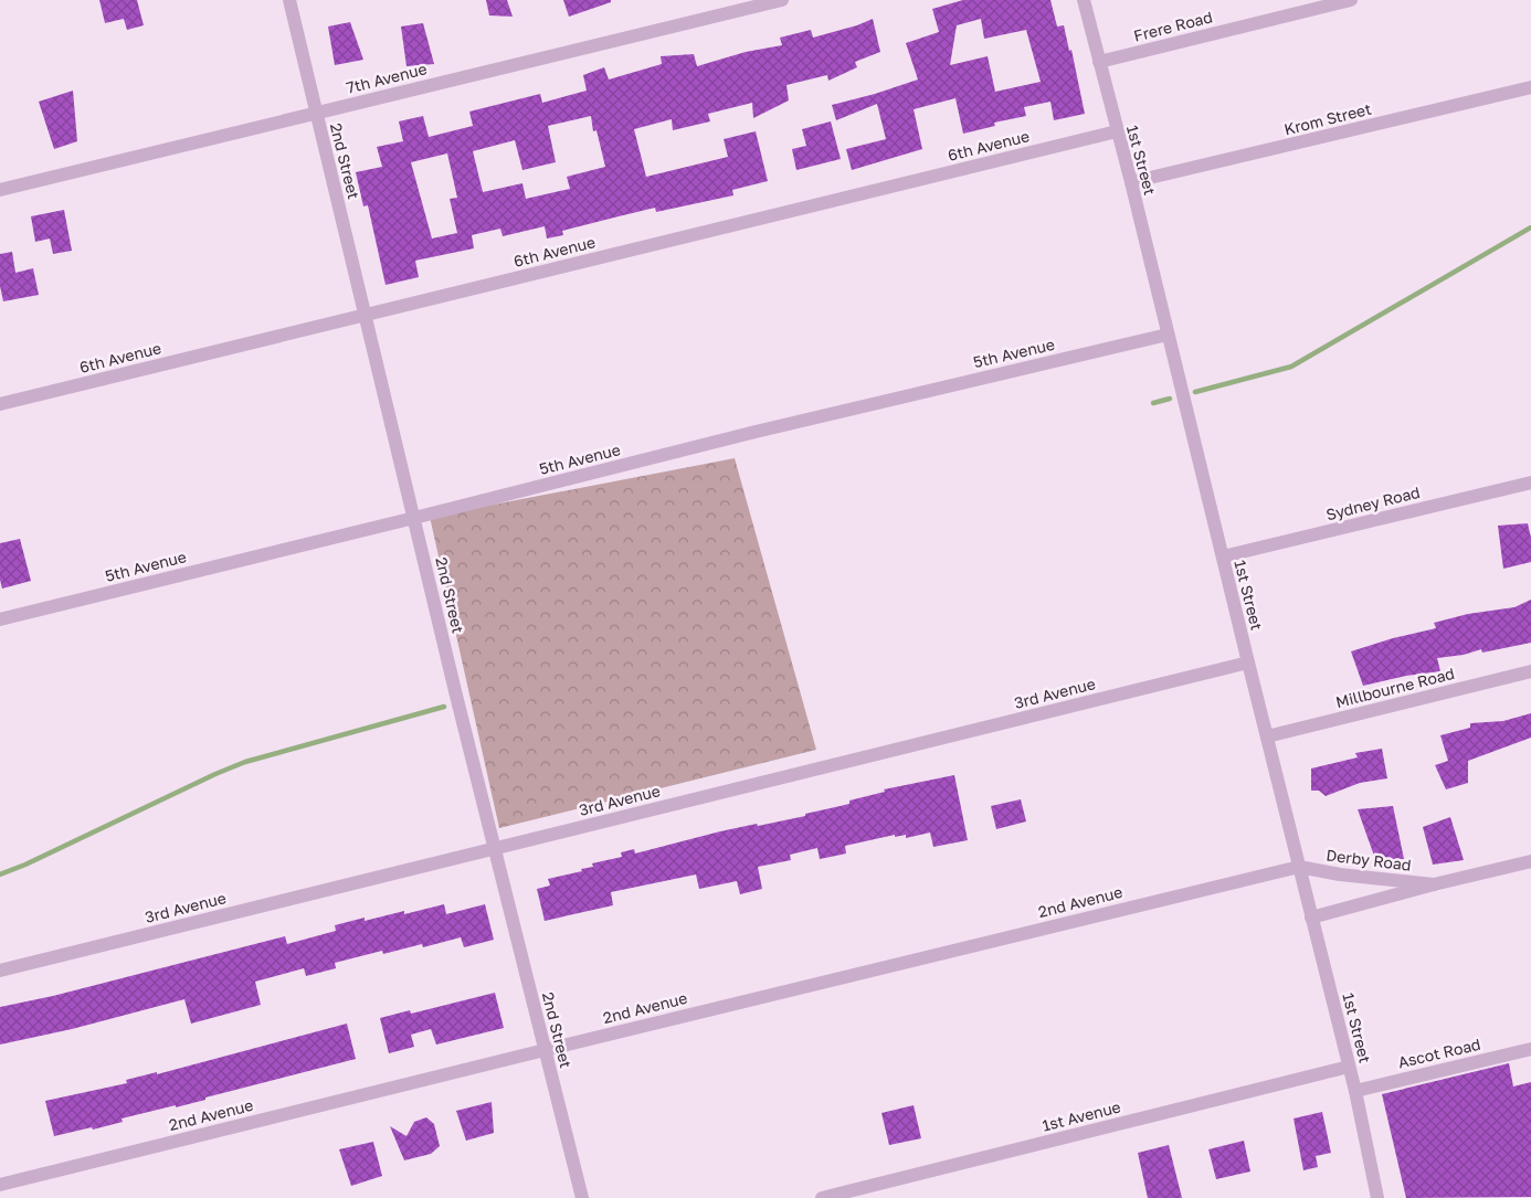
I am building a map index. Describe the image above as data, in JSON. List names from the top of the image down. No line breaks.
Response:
{"streets":{"street":["Frere Road","7th Avenue","Krom Street","6th Avenue","1st Street","2nd Street","5th Avenue","Sydney Road","Millbourne Road","3rd Avenue","Derby Road","2nd Avenue","Ascot Road","1st Avenue"]},"crossings":[["Frere Road","1st Street"],["7th Avenue","2nd Street"],["Krom Street","1st Street"],["6th Avenue","1st Street"],["6th Avenue","2nd Street"],["1st Street","5th Avenue"],["1st Street","Sydney Road"],["1st Street","Millbourne Road"],["1st Street","3rd Avenue"],["1st Street","Derby Road"],["1st Street","2nd Avenue"],["1st Street","Ascot Road"],["1st Street","1st Avenue"],["2nd Street","5th Avenue"],["2nd Street","3rd Avenue"],["2nd Street","2nd Avenue"],["Derby Road","2nd Avenue"]]}
